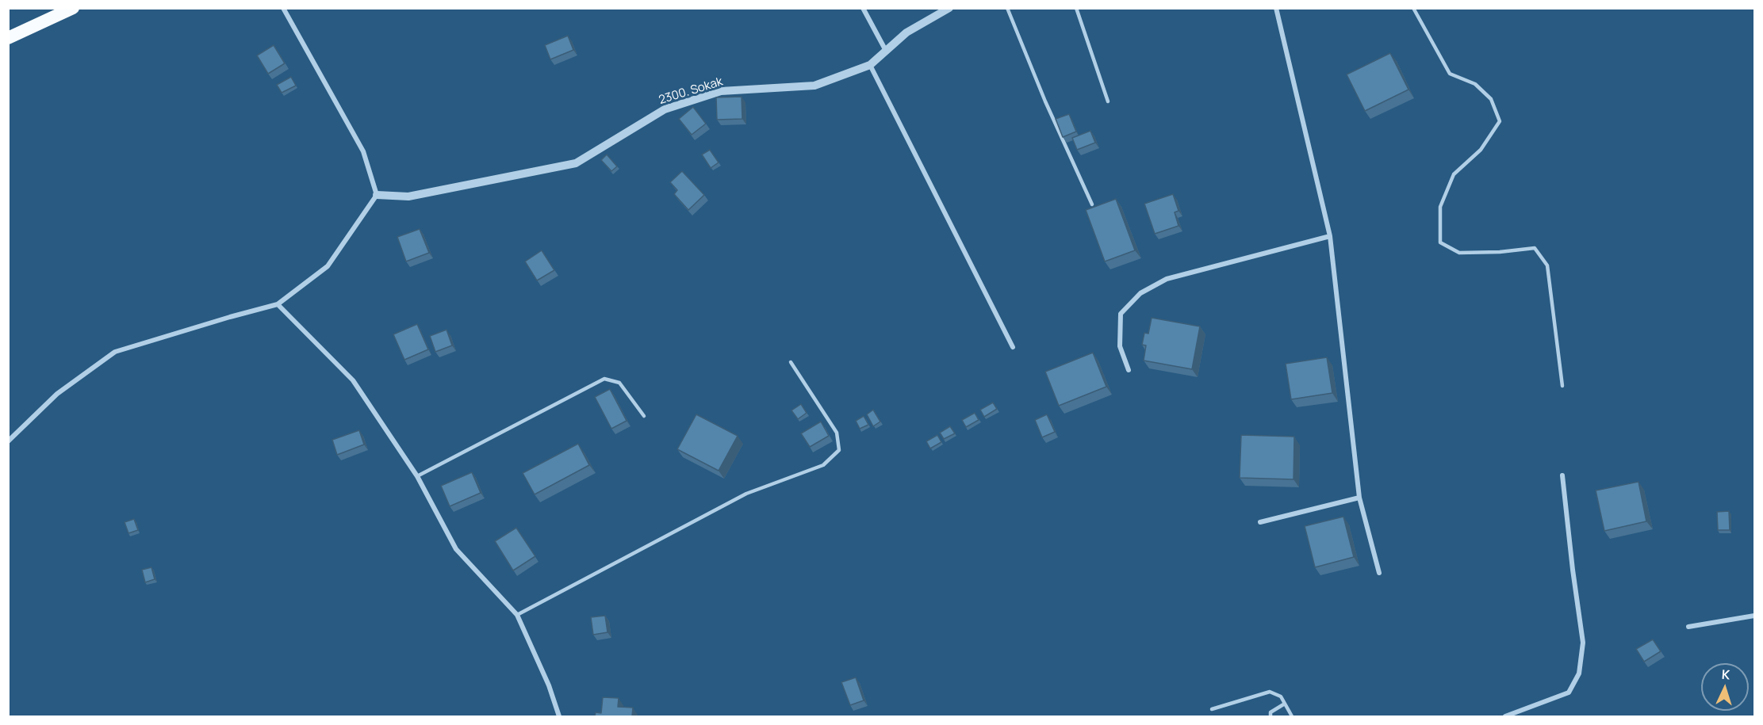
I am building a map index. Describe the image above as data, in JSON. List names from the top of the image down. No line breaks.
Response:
{"streets":{"street":["2300. Sokak"]},"north":"top"}
